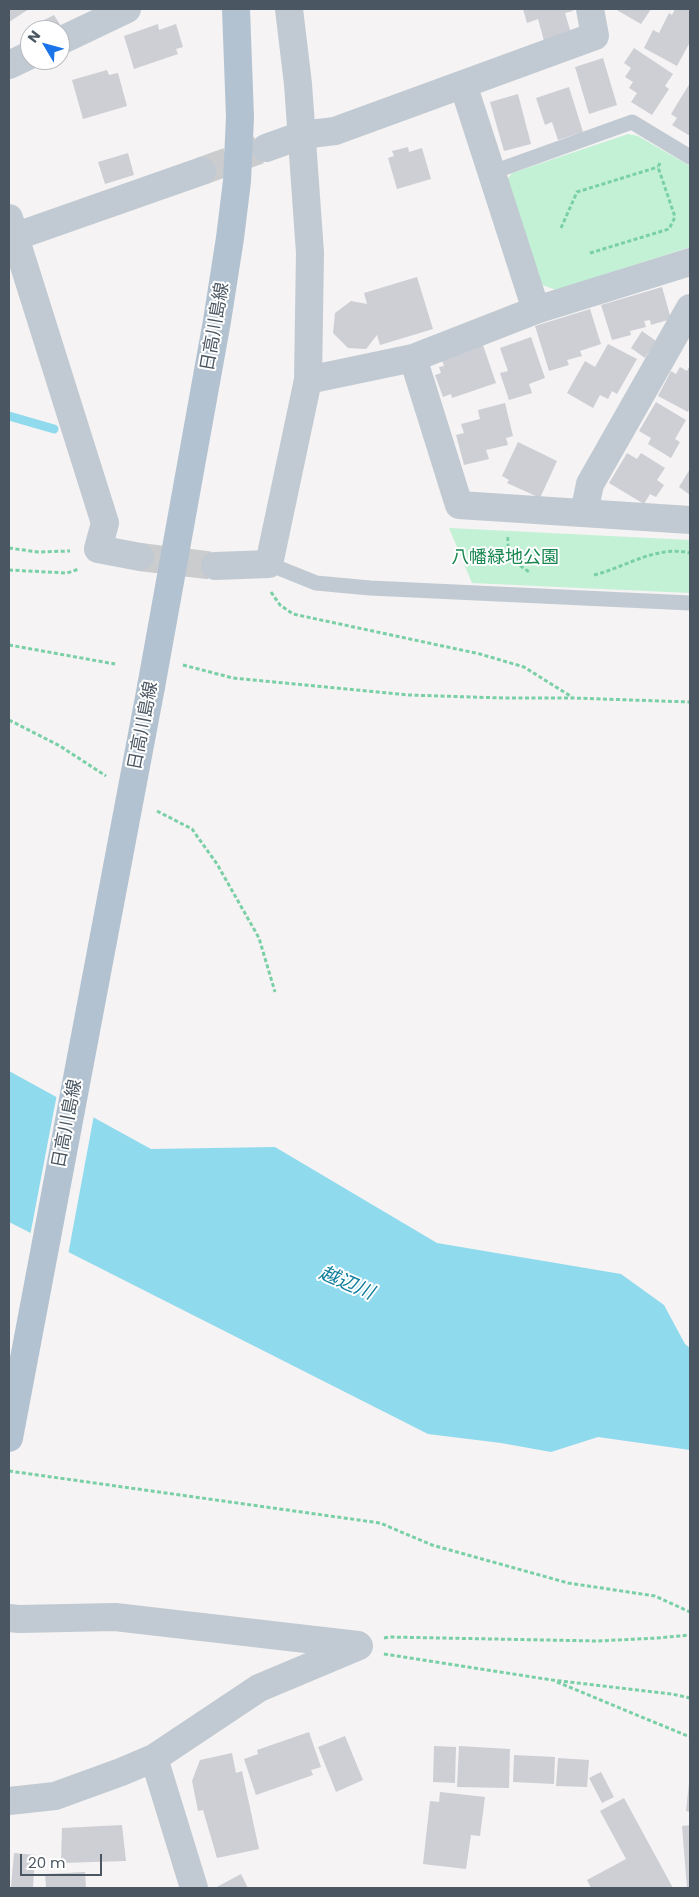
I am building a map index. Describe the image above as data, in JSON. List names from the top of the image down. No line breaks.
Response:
{"streets":{"main road":["日高川島線"]},"water":["越辺川"],"parks":["八幡緑地公園"],"scale_bar":"20 m","north":"top left"}
